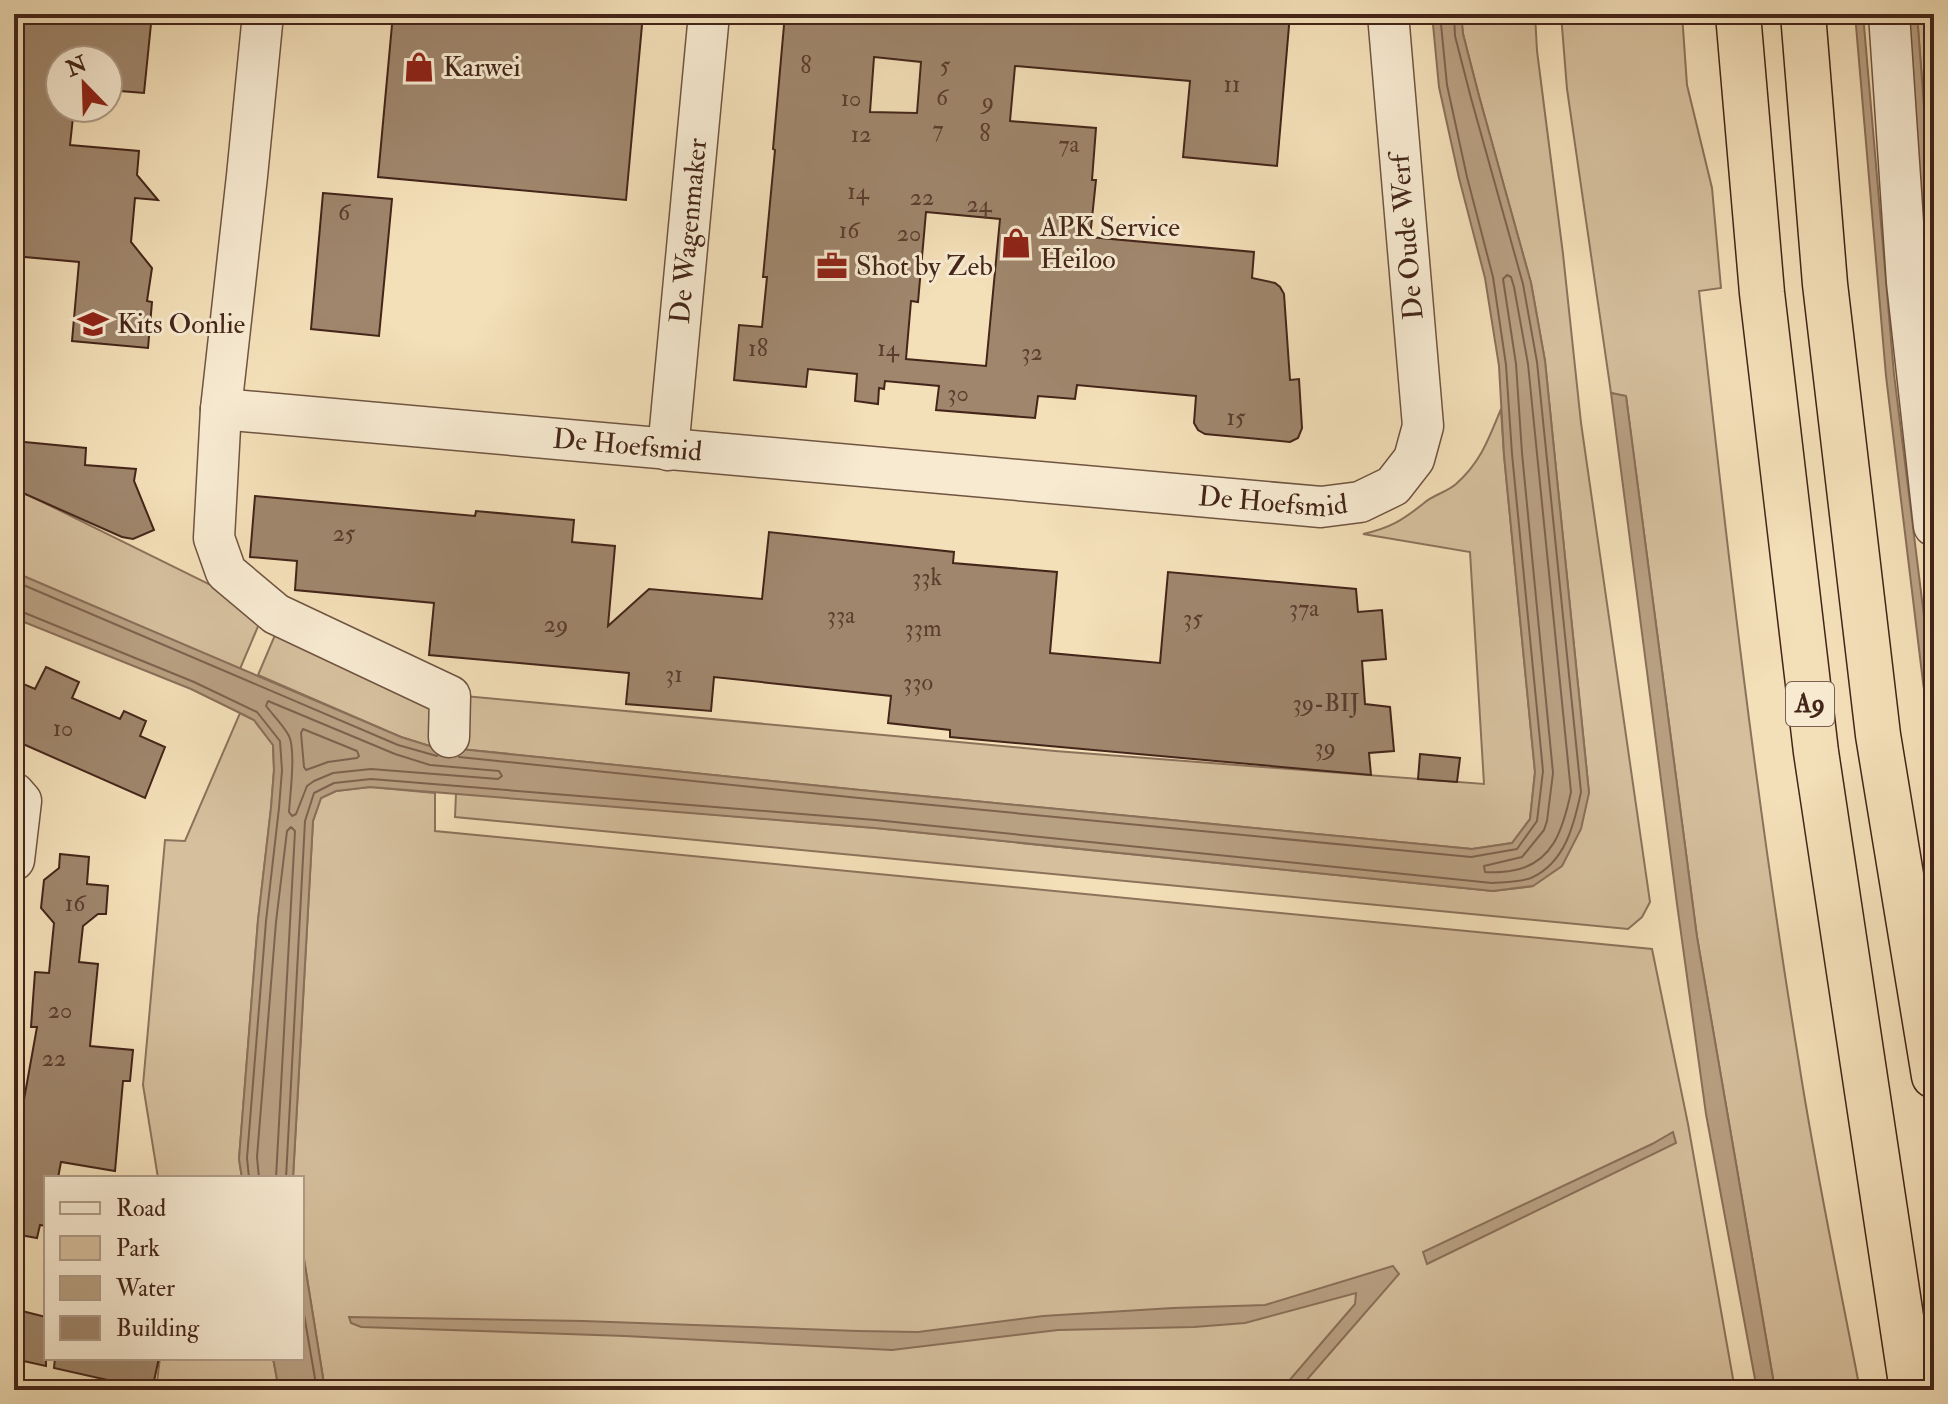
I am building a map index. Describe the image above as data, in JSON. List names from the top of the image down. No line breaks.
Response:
{"streets":{"highway":["A9"],"street":["De Wagenmaker","De Oude Werf","De Hoefsmid"]},"crossings":[["De Wagenmaker","De Hoefsmid"],["De Oude Werf","De Hoefsmid"]],"places":{"shop":["Karwei","APK Service Heiloo"],"office":["Shot by Zeb"],"school or university":["Kits Oonlie"]},"house_numbers":["8","5","11","6","10","9","7","8","12","7a","14","22","24","6","16","20","18","14","32","30","15","25","33k","37a","33a","35","29","33m","31","33o","39-BIJ","10","39","16","20","22"],"legend":["Road","Park","Water","Building"],"north":"top left"}
